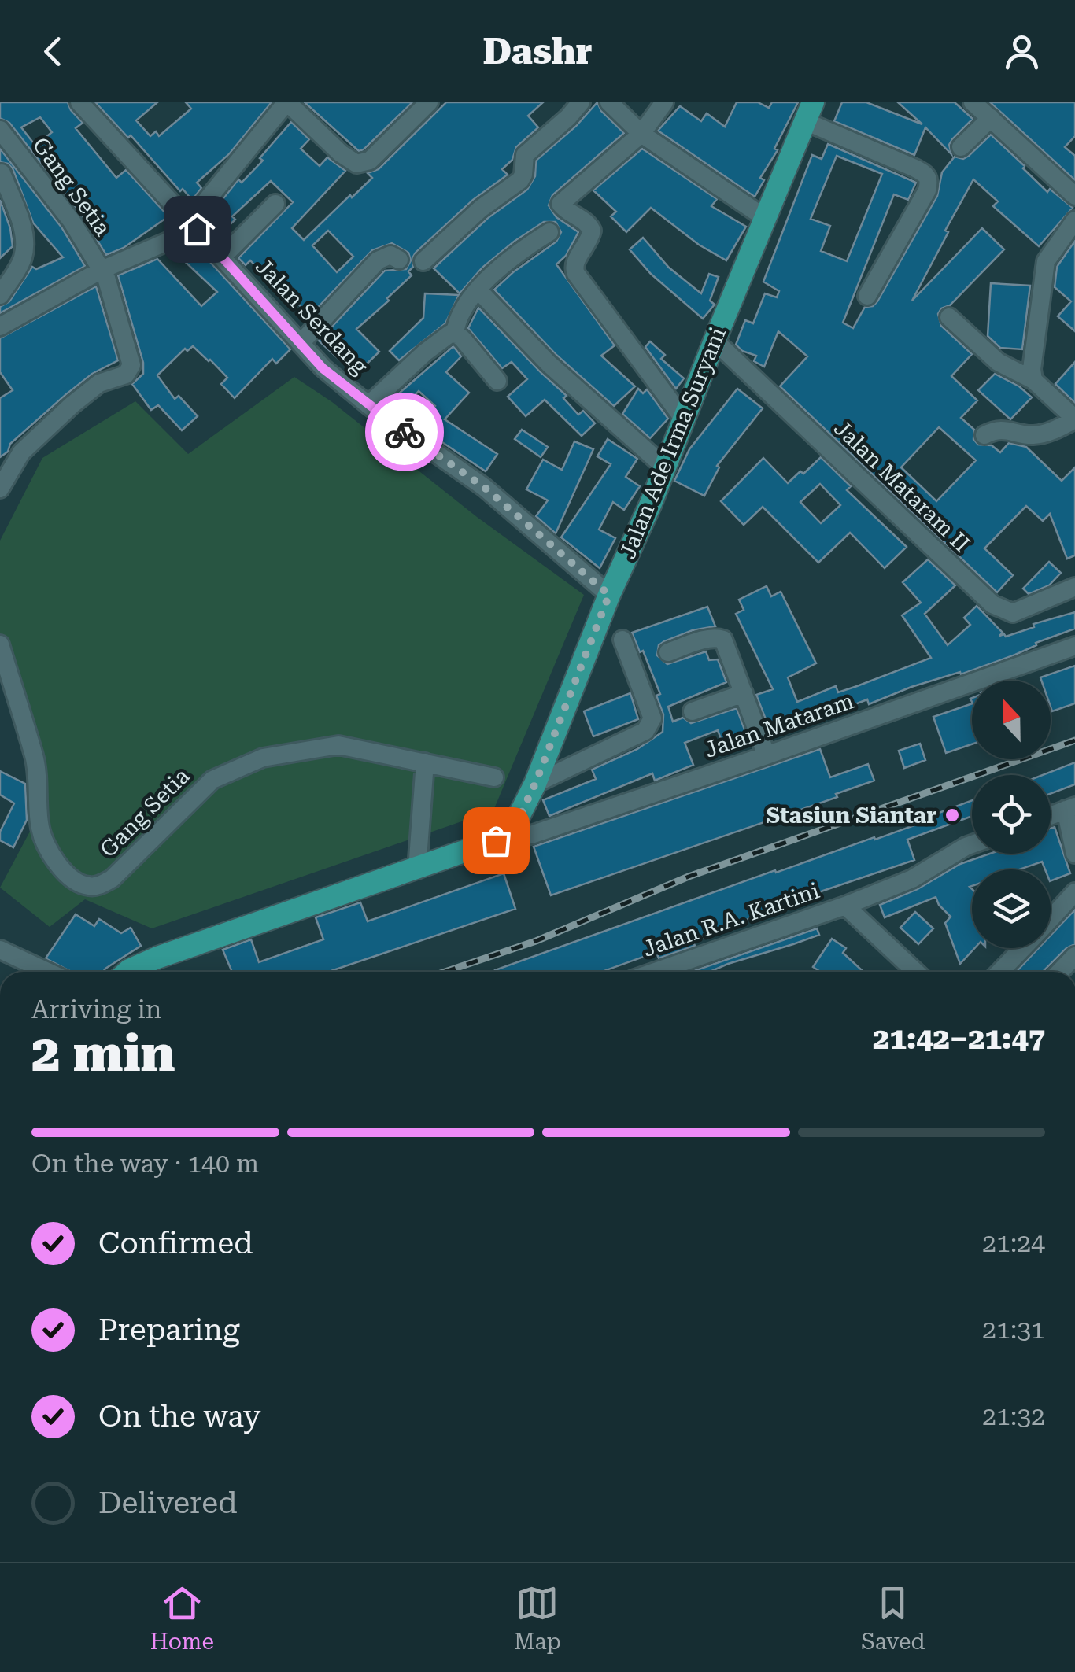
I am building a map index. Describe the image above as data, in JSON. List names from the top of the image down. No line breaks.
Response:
{"streets":{"main road":["Jalan Ade Irma Suryani"],"street":["Gang Setia","Jalan Serdang","Jalan Mataram II","Jalan Mataram","Jalan R.A. Kartini"]},"crossings":[["Jalan Serdang","Jalan Ade Irma Suryani"],["Jalan Ade Irma Suryani","Jalan Mataram II"],["Jalan Ade Irma Suryani","Jalan Mataram"]],"places":["Stasiun Siantar"],"north":"top","page":{"header":"Dashr","heading":["2 min","Arriving in","21:42–21:47"],"bar":"On the way · 140 m","list":[["Confirmed","21:24"],["Preparing","21:31"],["On the way","21:32"],"Delivered"],"tabs":["Home","Map","Saved"]}}
